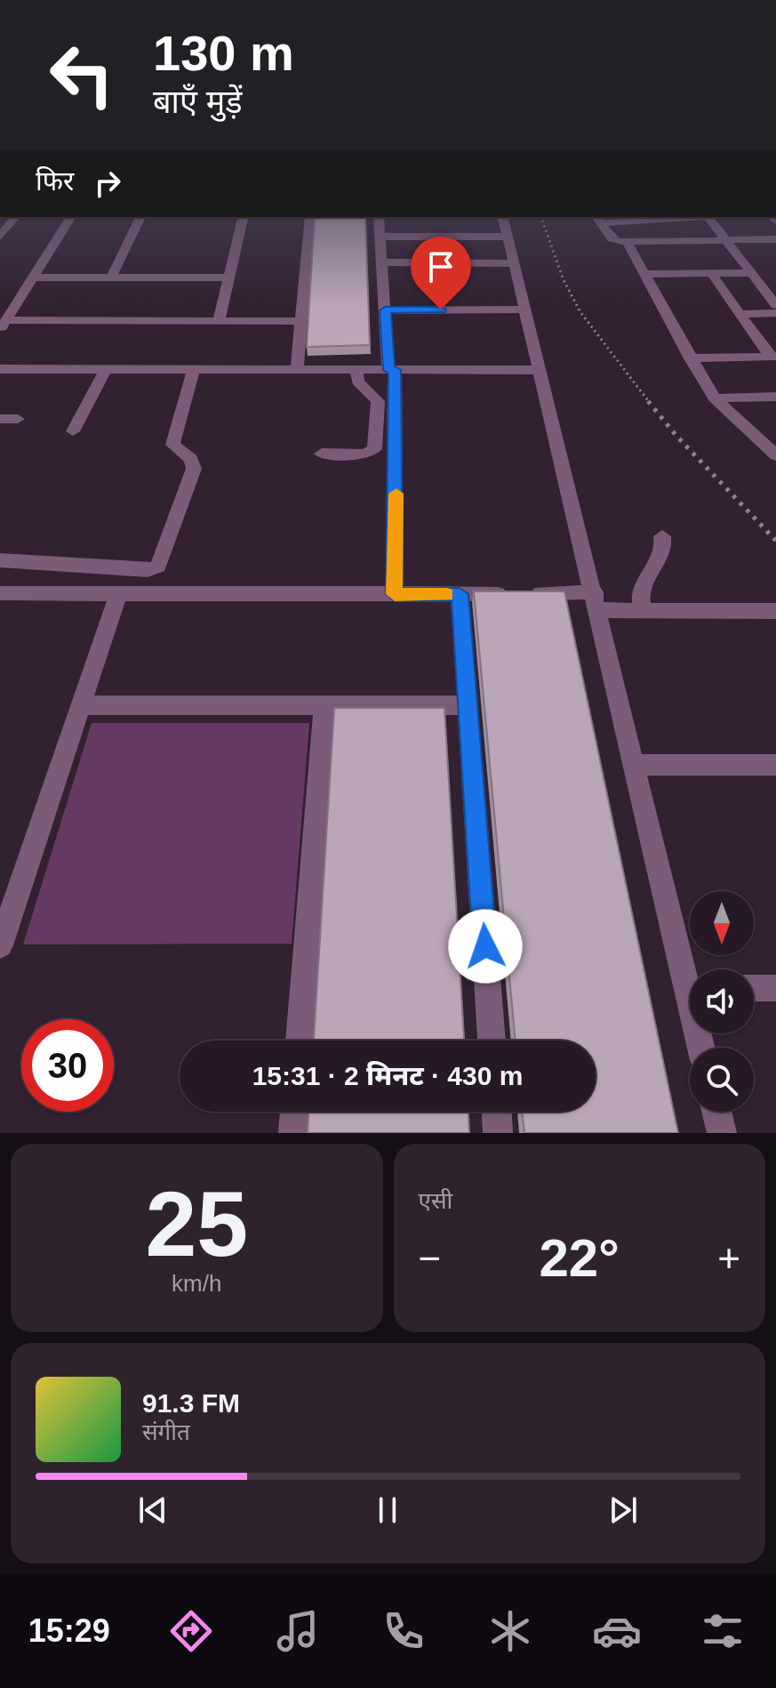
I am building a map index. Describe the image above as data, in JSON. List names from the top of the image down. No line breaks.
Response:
{"north":"bottom","page":{"turn":["130 m","बाएँ मुड़ें"],"then":"फिर","limit":"30","trip":"15:31 · 2 मिनट · 430 m","tile":[["25","km/h"],"एसी"],"heat":["−","22°","+"],"song":["91.3 FM","संगीत"],"tabs":"15:29"}}
